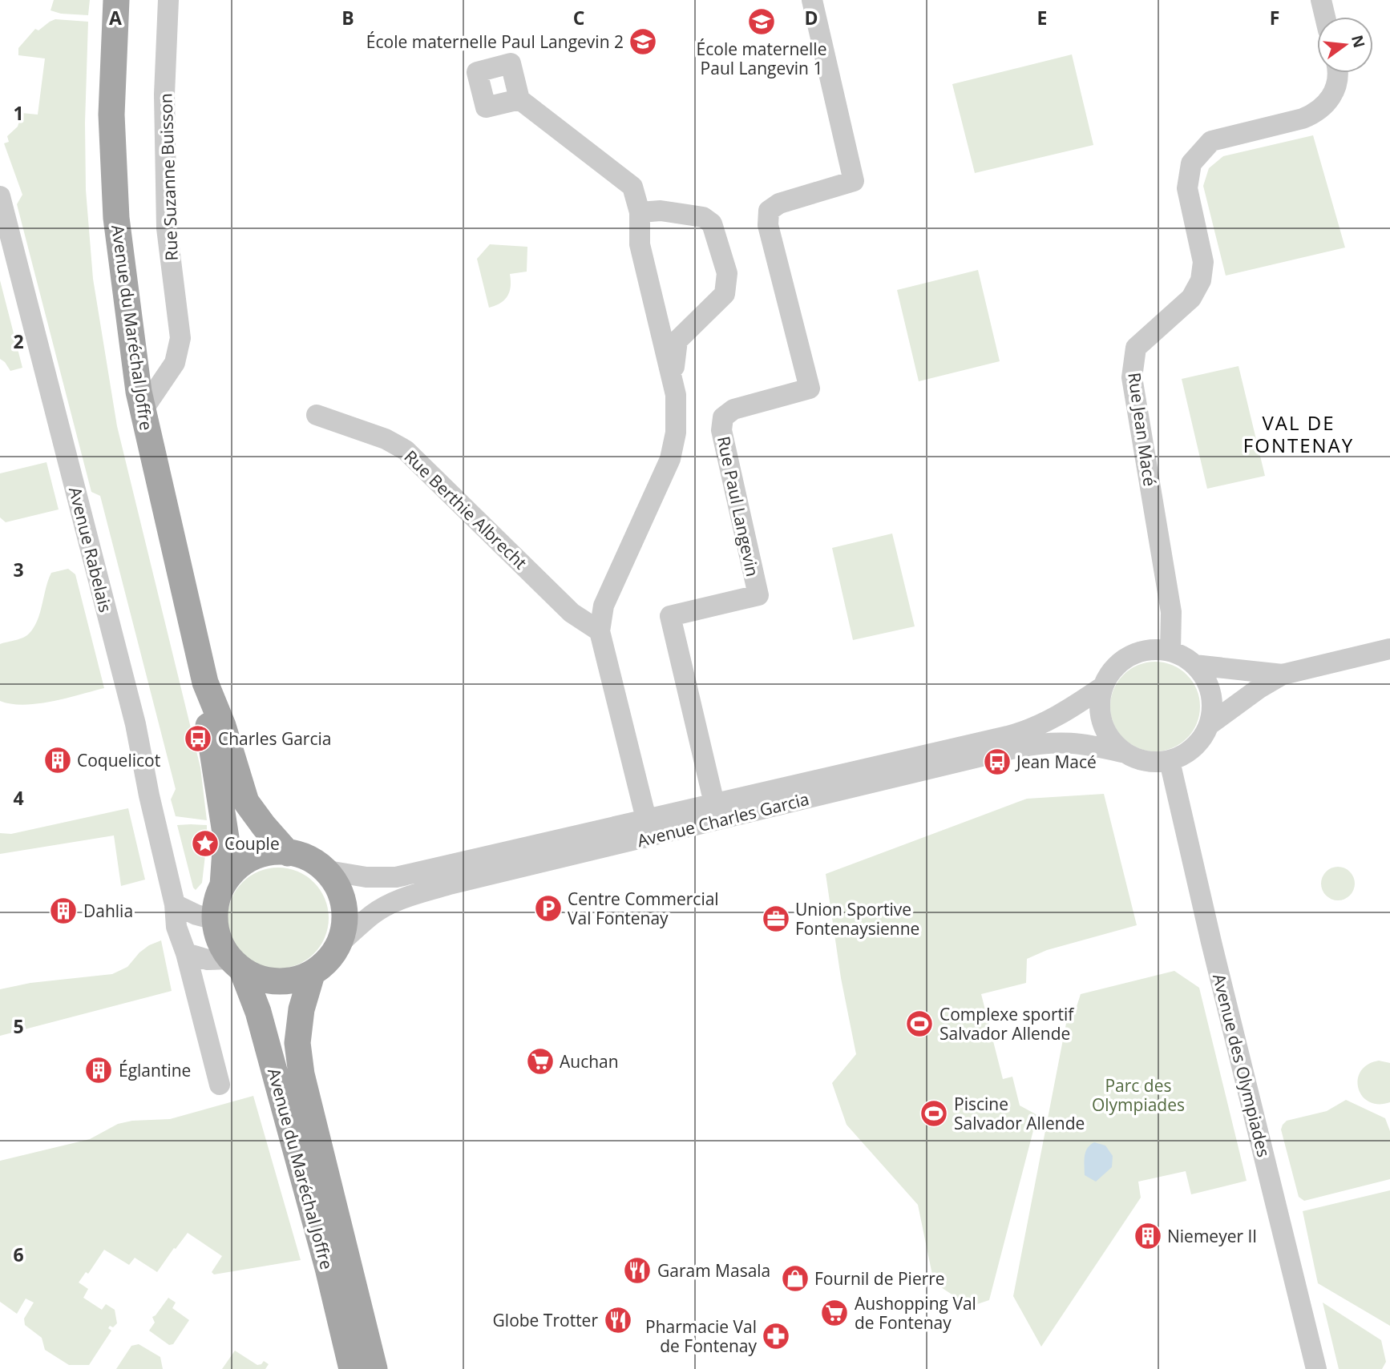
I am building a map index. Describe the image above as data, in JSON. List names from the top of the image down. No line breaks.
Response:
{"streets":{"main road":["Avenue du Maréchal Joffre"],"street":["Rue Suzanne Buisson","Rue Jean Macé","Rue Paul Langevin","Rue Berthie Albrecht","Avenue Rabelais","Avenue Charles Garcia","Avenue des Olympiades"]},"crossings":[["Rue Suzanne Buisson","Avenue du Maréchal Joffre"],["Avenue du Maréchal Joffre","Avenue Charles Garcia"],["Rue Jean Macé","Avenue Charles Garcia"],["Rue Jean Macé","Avenue des Olympiades"],["Rue Paul Langevin","Avenue Charles Garcia"],["Avenue Charles Garcia","Avenue des Olympiades"]],"districts":["VAL DE FONTENAY"],"parks":["Parc des Olympiades"],"places":{"school or university":["École maternelle Paul Langevin 1","École maternelle Paul Langevin 2"],"bus stop":["Charles Garcia","Jean Macé"],"building":["Coquelicot","Dahlia","Églantine","Niemeyer II"],"place":["Couple"],"parking":["Centre Commercial Val Fontenay"],"office":["Union Sportive Fontenaysienne"],"sports":["Complexe sportif Salvador Allende","Piscine Salvador Allende"],"supermarket":["Auchan","Aushopping Val de Fontenay"],"restaurant":["Garam Masala","Globe Trotter"],"shop":["Fournil de Pierre"],"pharmacy":["Pharmacie Val de Fontenay"]},"north":"right","grid":{"columns":["A","B","C","D","E","F"],"rows":["1","2","3","4","5","6"]}}
